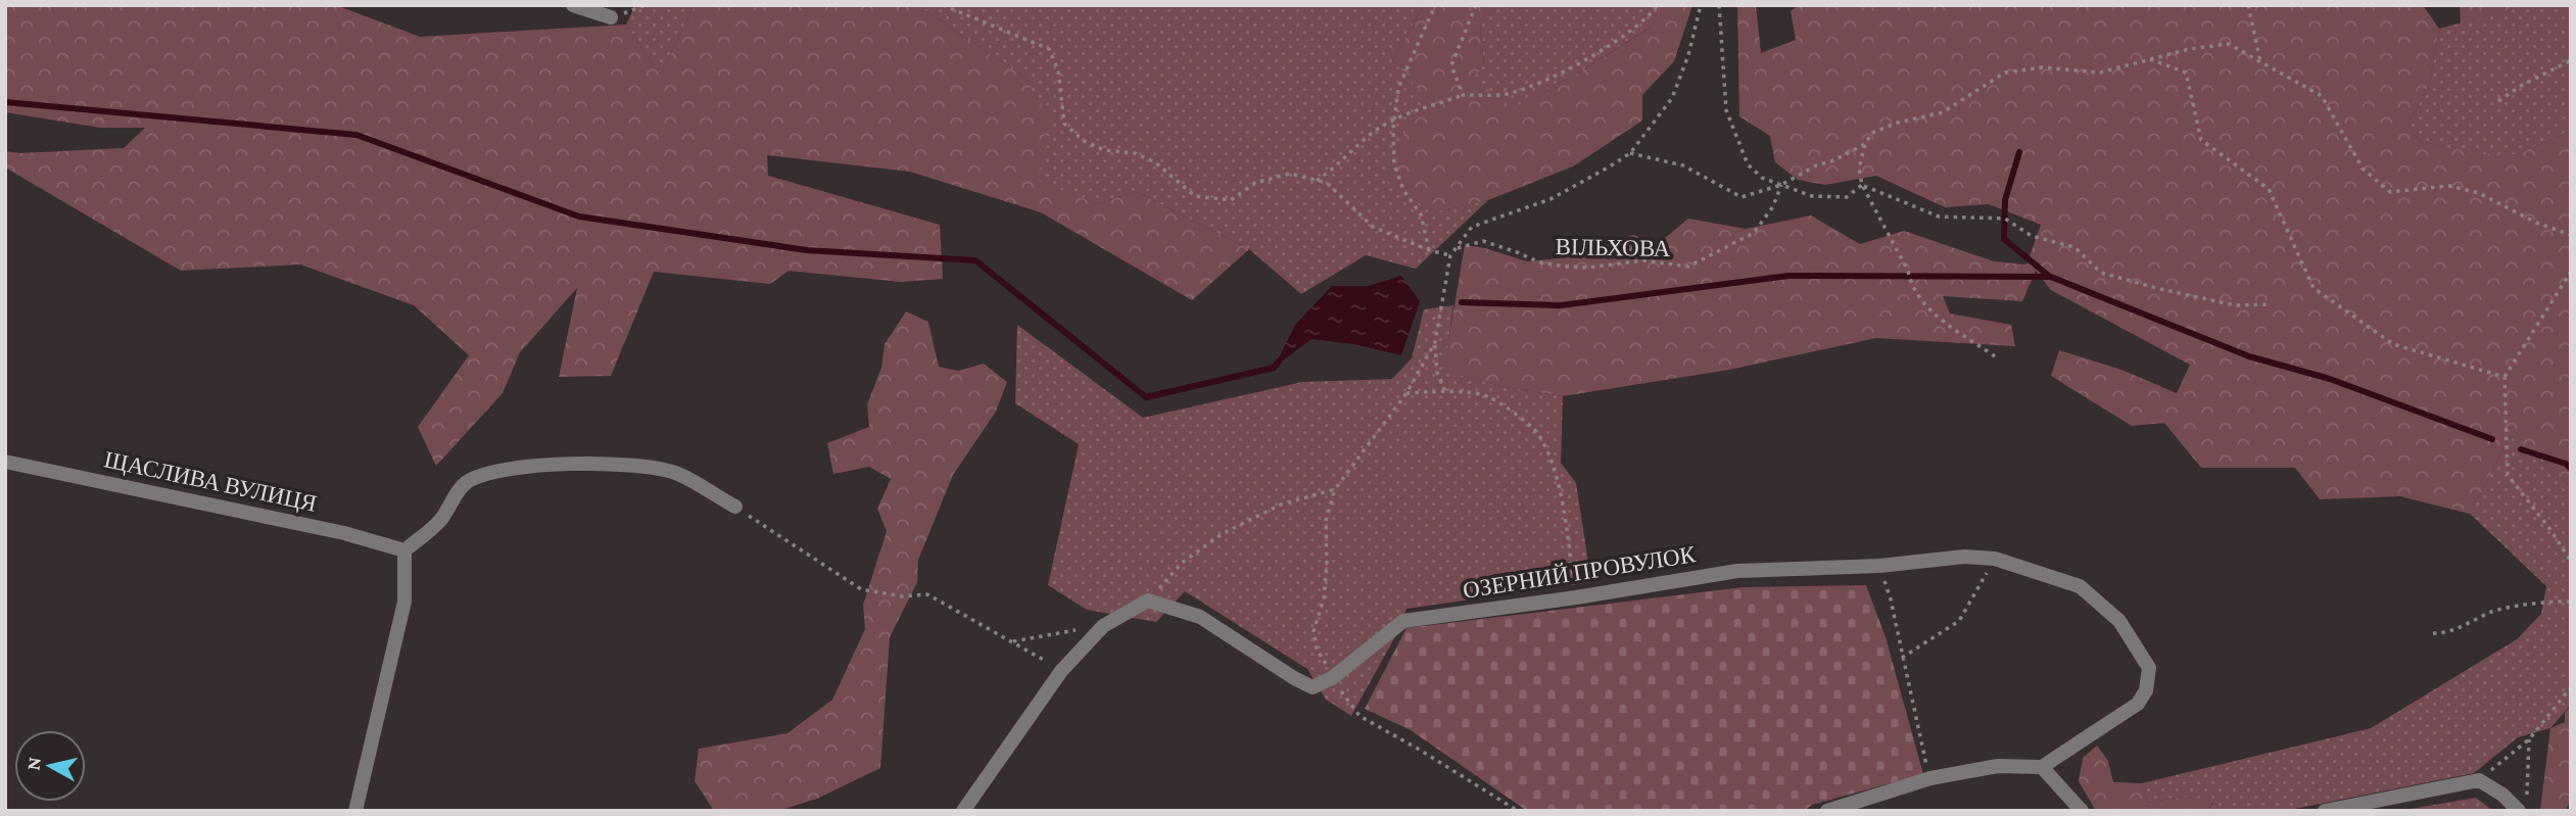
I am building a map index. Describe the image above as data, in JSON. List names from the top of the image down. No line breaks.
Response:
{"streets":{"street":["ЩАСЛИВА ВУЛИЦЯ","ОЗЕРНИЙ ПРОВУЛОК"],"path":["ВІЛЬХОВА"]},"north":"left"}
